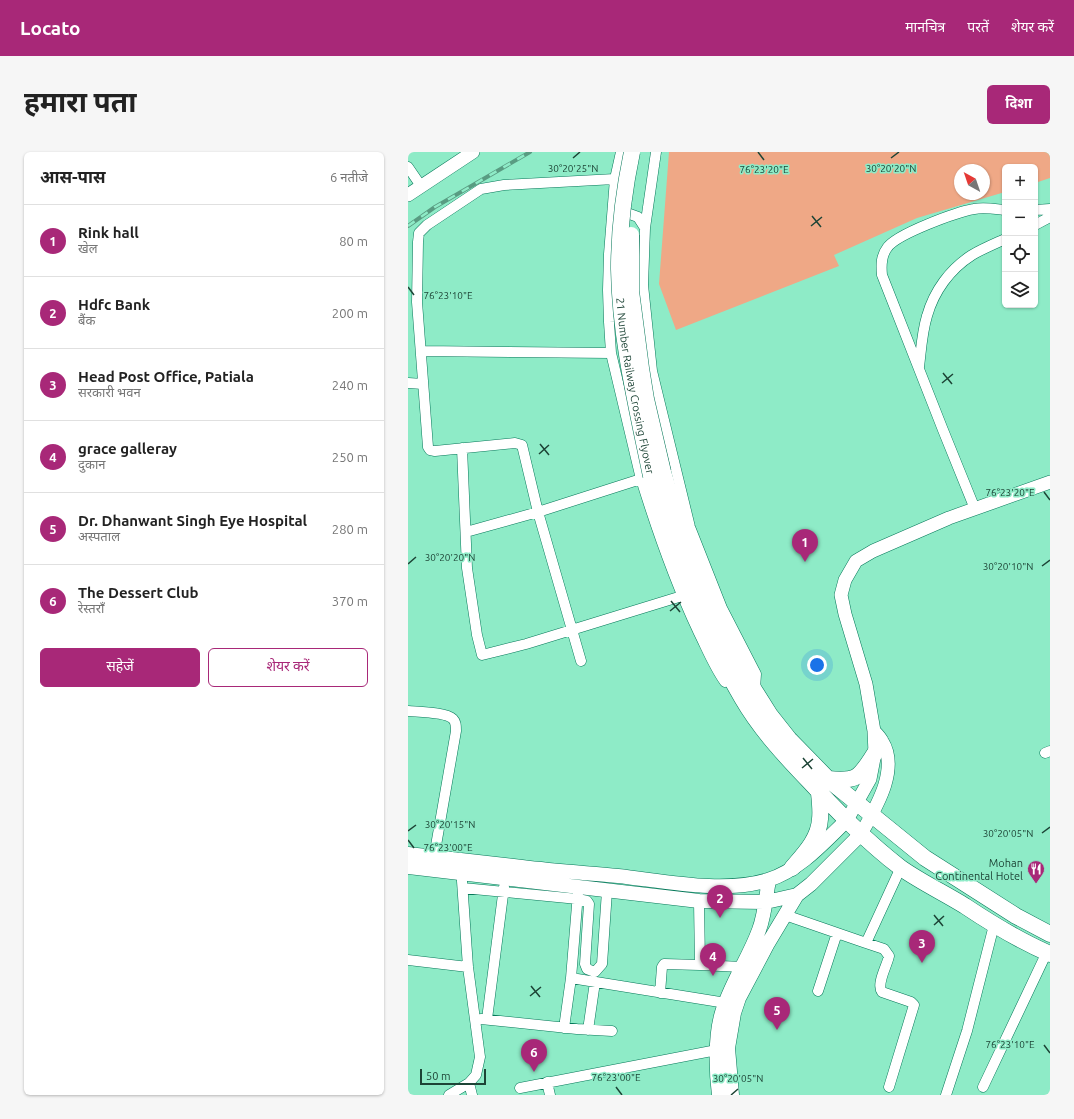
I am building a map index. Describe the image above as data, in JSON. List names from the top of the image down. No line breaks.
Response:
{"streets":{"main road":["21 Number Railway Crossing Flyover"]},"places":{"restaurant":["Mohan Continental Hotel"]},"scale_bar":"50 m","north":"top left","page":{"header":"Locato","nav":["मानचित्र","परतें","शेयर करें"],"buttons":["दिशा",["सहेजें","शेयर करें"]],"title":"हमारा पता","heading":["आस-पास","6 नतीजे"],"map_buttons":["+","−"],"list":[{"mark":"1","name":"Rink hall","note":"खेल","value":"80 m"},{"mark":"2","name":"Hdfc Bank","note":"बैंक","value":"200 m"},{"mark":"3","name":"Head Post Office, Patiala","note":"सरकारी भवन","value":"240 m"},{"mark":"4","name":"grace galleray","note":"दुकान","value":"250 m"},{"mark":"5","name":"Dr. Dhanwant Singh Eye Hospital","note":"अस्पताल","value":"280 m"},{"mark":"6","name":"The Dessert Club","note":"रेस्तराँ","value":"370 m"}],"pins":["1","2","3","4","5","6"],"scale":"50 m"},"coordinates":["30°20'25\"N","30°20'20\"N","76°23'20\"E","76°23'10\"E","30°20'10\"N","30°20'15\"N","30°20'05\"N","76°23'00\"E"]}
